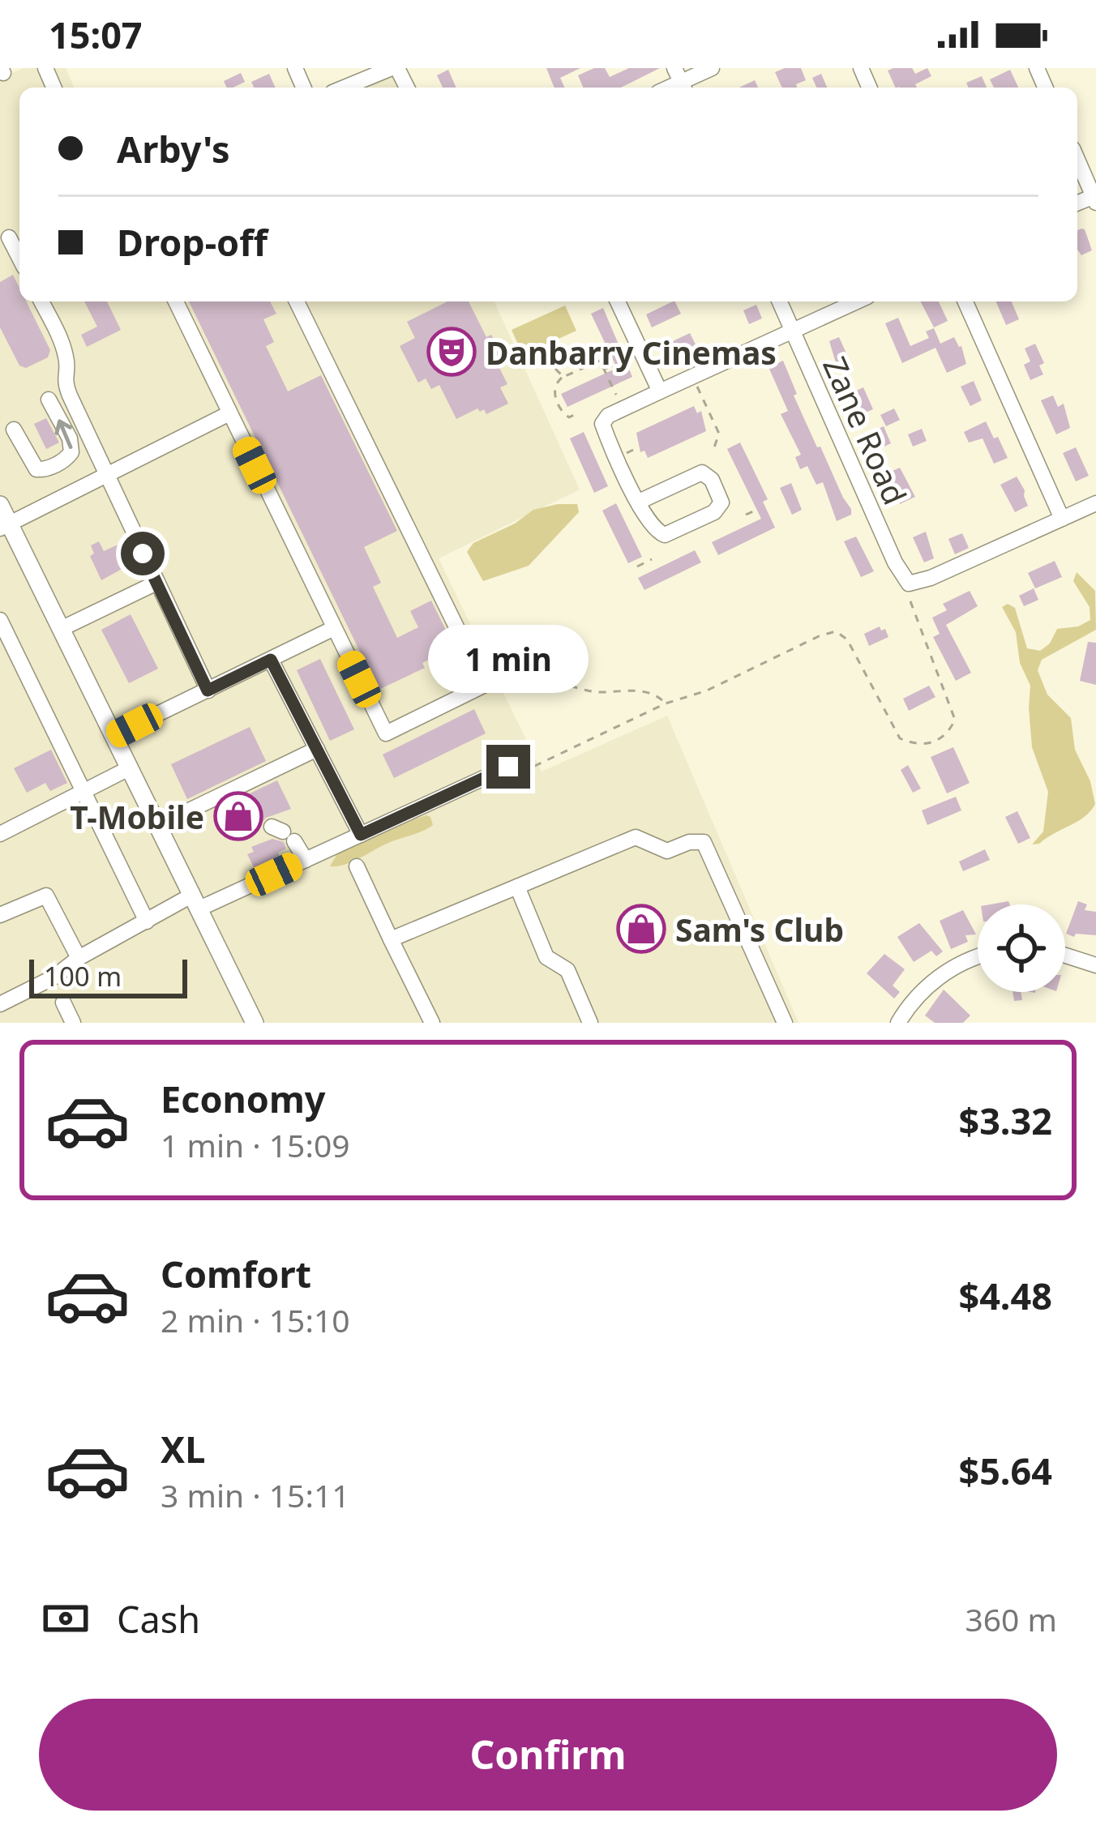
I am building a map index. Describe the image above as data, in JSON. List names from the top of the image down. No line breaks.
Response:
{"streets":{"street":["Zane Road"]},"places":{"theatre":["Danbarry Cinemas"],"shop":["T-Mobile","Sam's Club"]},"scale_bar":"100 m","page":{"status":"15:07","banner":["Arby's","Drop-off"],"bubble":"1 min","scale":"100 m","list":[{"name":"Economy","note":"1 min · 15:09","value":"$3.32"},{"name":"Comfort","note":"2 min · 15:10","value":"$4.48"},{"name":"XL","note":"3 min · 15:11","value":"$5.64"}],"pay":["Cash","360 m"],"buttons":"Confirm"}}
